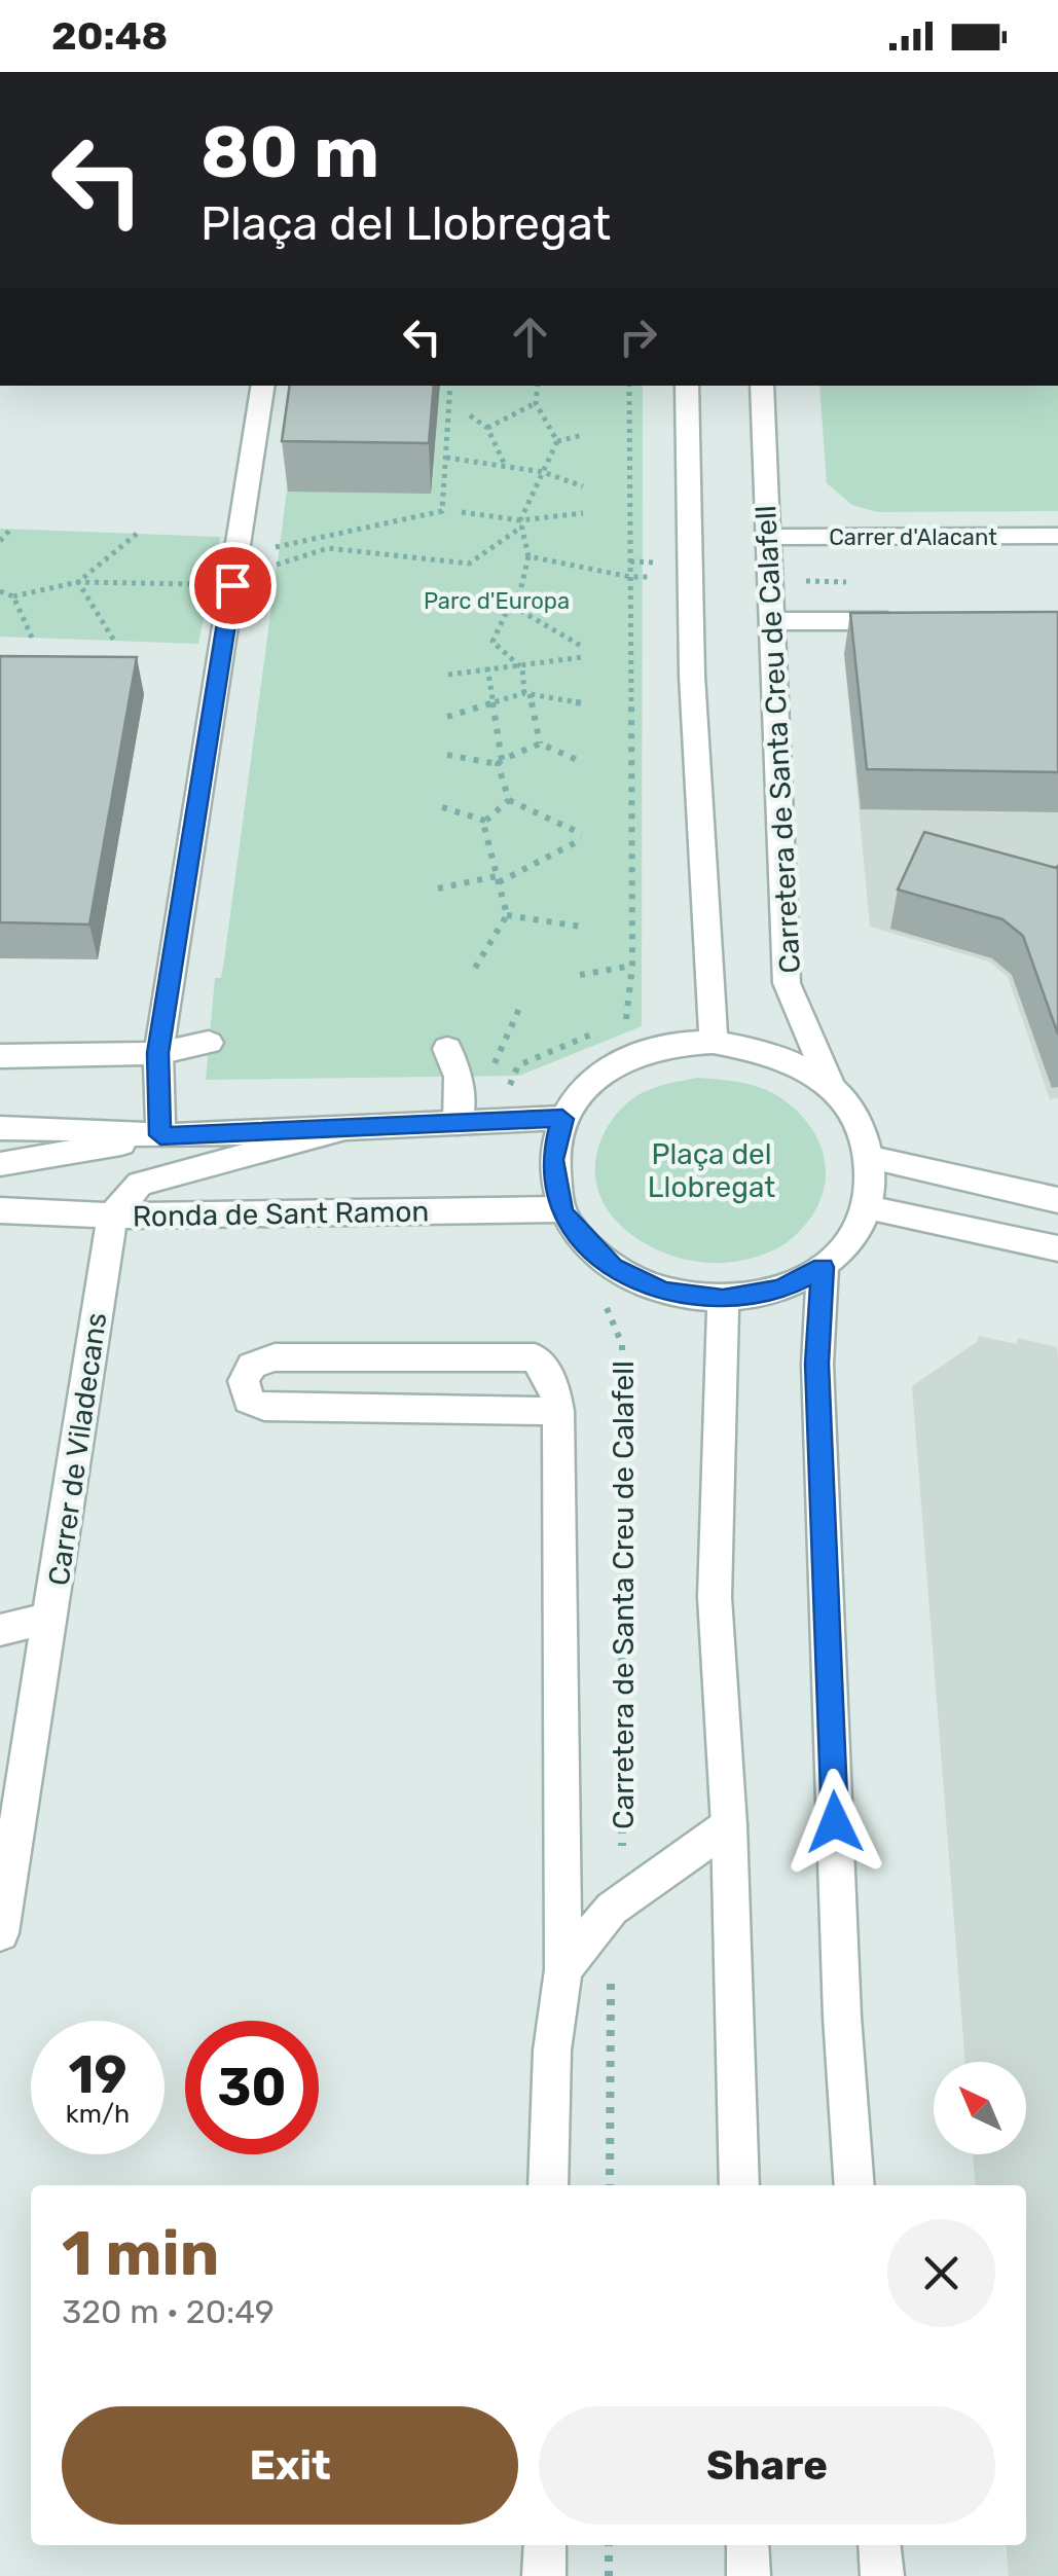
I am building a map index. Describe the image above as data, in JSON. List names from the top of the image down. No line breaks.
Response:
{"streets":{"street":["Carrer d'Alacant","Carretera de Santa Creu de Calafell","Ronda de Sant Ramon","Carrer de Viladecans"]},"crossings":[["Carrer d'Alacant","Carretera de Santa Creu de Calafell"],["Carretera de Santa Creu de Calafell","Ronda de Sant Ramon"],["Ronda de Sant Ramon","Carrer de Viladecans"]],"parks":["Parc d'Europa","Plaça del Llobregat"],"north":"top left","page":{"status":"20:48","turn":["80 m","Plaça del Llobregat"],"speed":"19 km/h","limit":"30","heading":["1 min","320 m · 20:49"],"buttons":["Exit","Share"]}}
